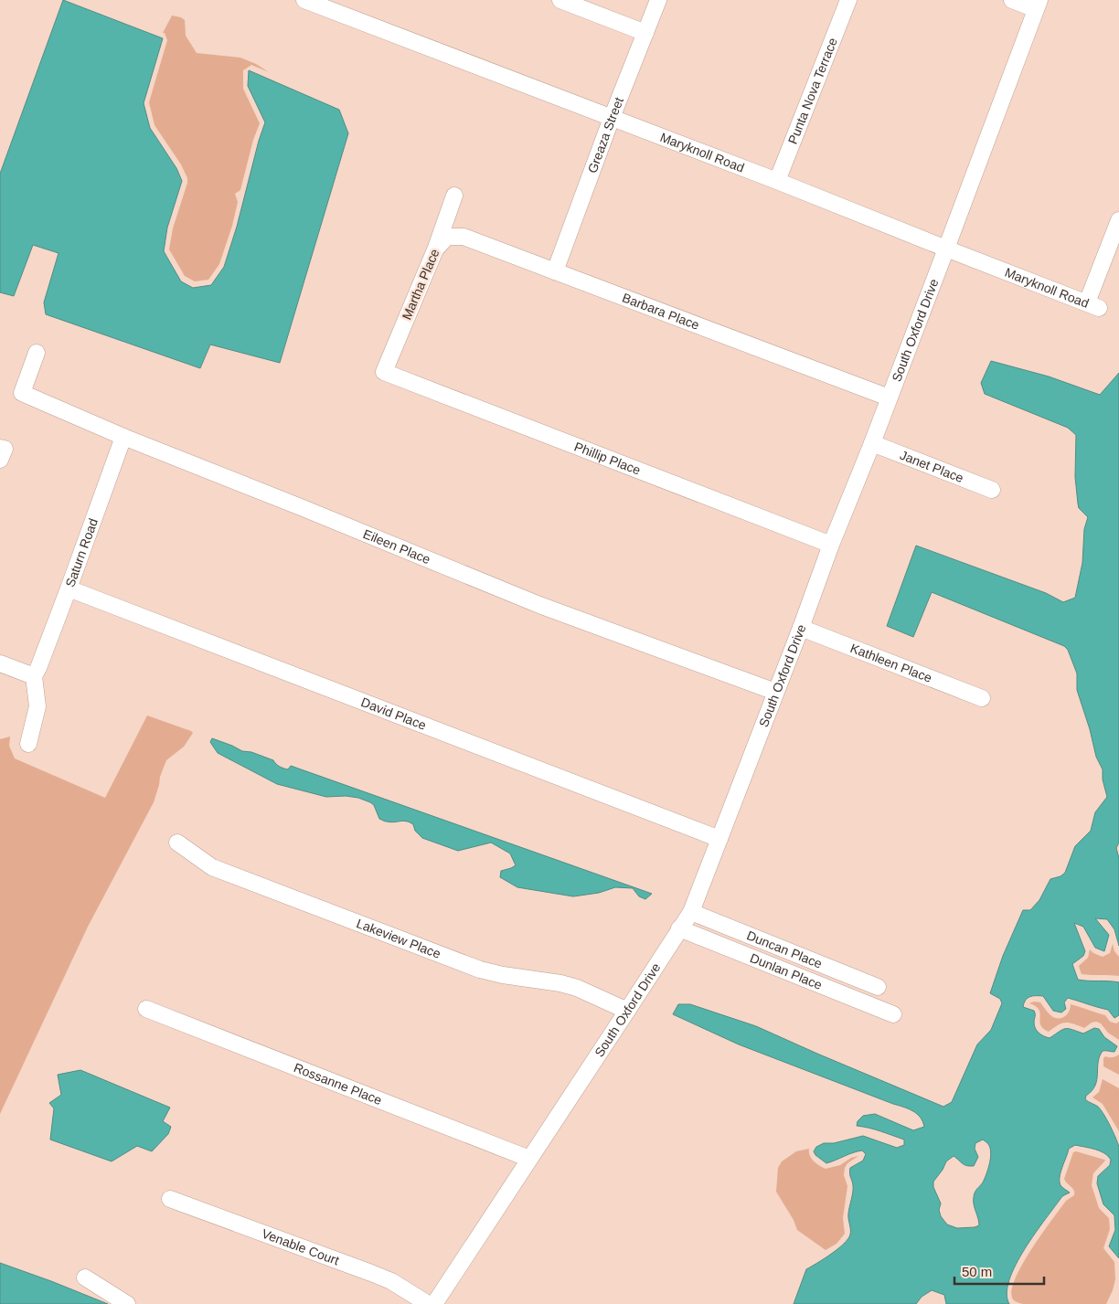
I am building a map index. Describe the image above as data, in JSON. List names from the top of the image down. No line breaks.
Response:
{"streets":{"street":["Punta Nova Terrace","Greaza Street","Maryknoll Road","Martha Place","Barbara Place","South Oxford Drive","Phillip Place","Janet Place","Eileen Place","Saturn Road","Kathleen Place","David Place","Lakeview Place","Duncan Place","Dunlan Place","Rossanne Place","Venable Court"]},"crossings":[["Punta Nova Terrace","Maryknoll Road"],["Greaza Street","Maryknoll Road"],["Greaza Street","Barbara Place"],["Maryknoll Road","South Oxford Drive"],["Martha Place","Barbara Place"],["Martha Place","Phillip Place"],["Barbara Place","South Oxford Drive"],["South Oxford Drive","Phillip Place"],["South Oxford Drive","Janet Place"],["South Oxford Drive","Eileen Place"],["South Oxford Drive","Kathleen Place"],["South Oxford Drive","David Place"],["South Oxford Drive","Lakeview Place"],["South Oxford Drive","Duncan Place"],["South Oxford Drive","Dunlan Place"],["South Oxford Drive","Rossanne Place"],["Eileen Place","Saturn Road"],["Saturn Road","David Place"]],"scale_bar":"50 m"}
